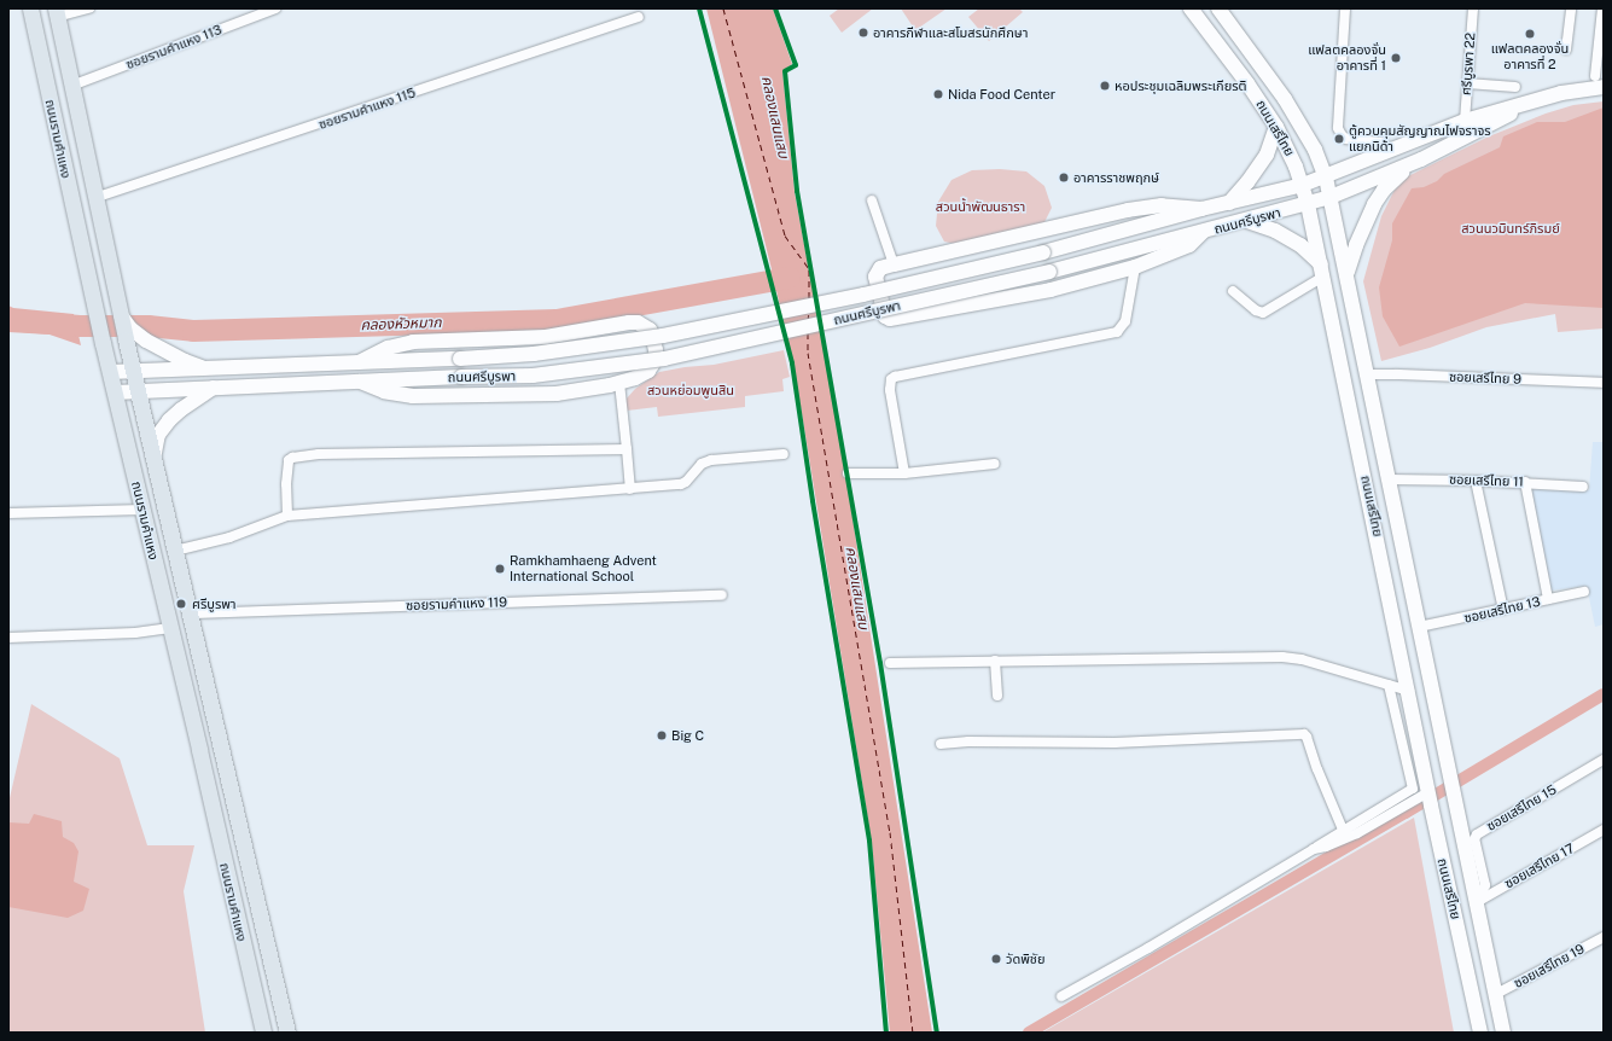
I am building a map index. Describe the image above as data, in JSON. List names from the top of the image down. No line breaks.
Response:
{"streets":{"main road":["ถนนรามคำแหง"],"street":["ซอยรามคำแหง 113","ศรีบูรพา 22","ซอยรามคำแหง 115","ถนนเสรีไทย","ถนนศรีบูรพา","ซอยเสรีไทย 9","ซอยเสรีไทย 11","ซอยรามคำแหง 119","ซอยเสรีไทย 13","ซอยเสรีไทย 15","ซอยเสรีไทย 17","ซอยเสรีไทย 19"]},"crossings":[["ซอยรามคำแหง 113","ถนนรามคำแหง"],["ศรีบูรพา 22","ถนนศรีบูรพา"],["ซอยรามคำแหง 115","ถนนรามคำแหง"],["ถนนเสรีไทย","ถนนศรีบูรพา"],["ถนนเสรีไทย","ซอยเสรีไทย 9"],["ถนนเสรีไทย","ซอยเสรีไทย 11"],["ถนนเสรีไทย","ซอยเสรีไทย 13"],["ถนนเสรีไทย","ซอยเสรีไทย 15"],["ถนนเสรีไทย","ซอยเสรีไทย 17"],["ถนนเสรีไทย","ซอยเสรีไทย 19"],["ถนนรามคำแหง","ถนนศรีบูรพา"],["ถนนรามคำแหง","ซอยรามคำแหง 119"],["ซอยเสรีไทย 15","ซอยเสรีไทย 17"]],"water":["คลองแสนแสบ","คลองหัวหมาก"],"parks":["สวนน้ำพัฒนธารา","สวนนวมินทร์ภิรมย์","สวนหย่อมพูนสิน"],"places":["อาคารกีฬาและสโมสรนักศึกษา","แฟลตคลองจั่น อาคารที่ 2","แฟลตคลองจั่น อาคารที่ 1","หอประชุมเฉลิมพระเกียรติ","Nida Food Center","ตู้ควบคุมสัญญาณไฟจราจร แยกนิด้า","อาคารราชพฤกษ์","Ramkhamhaeng Advent International School","ศรีบูรพา","Big C","วัดพิชัย"]}
